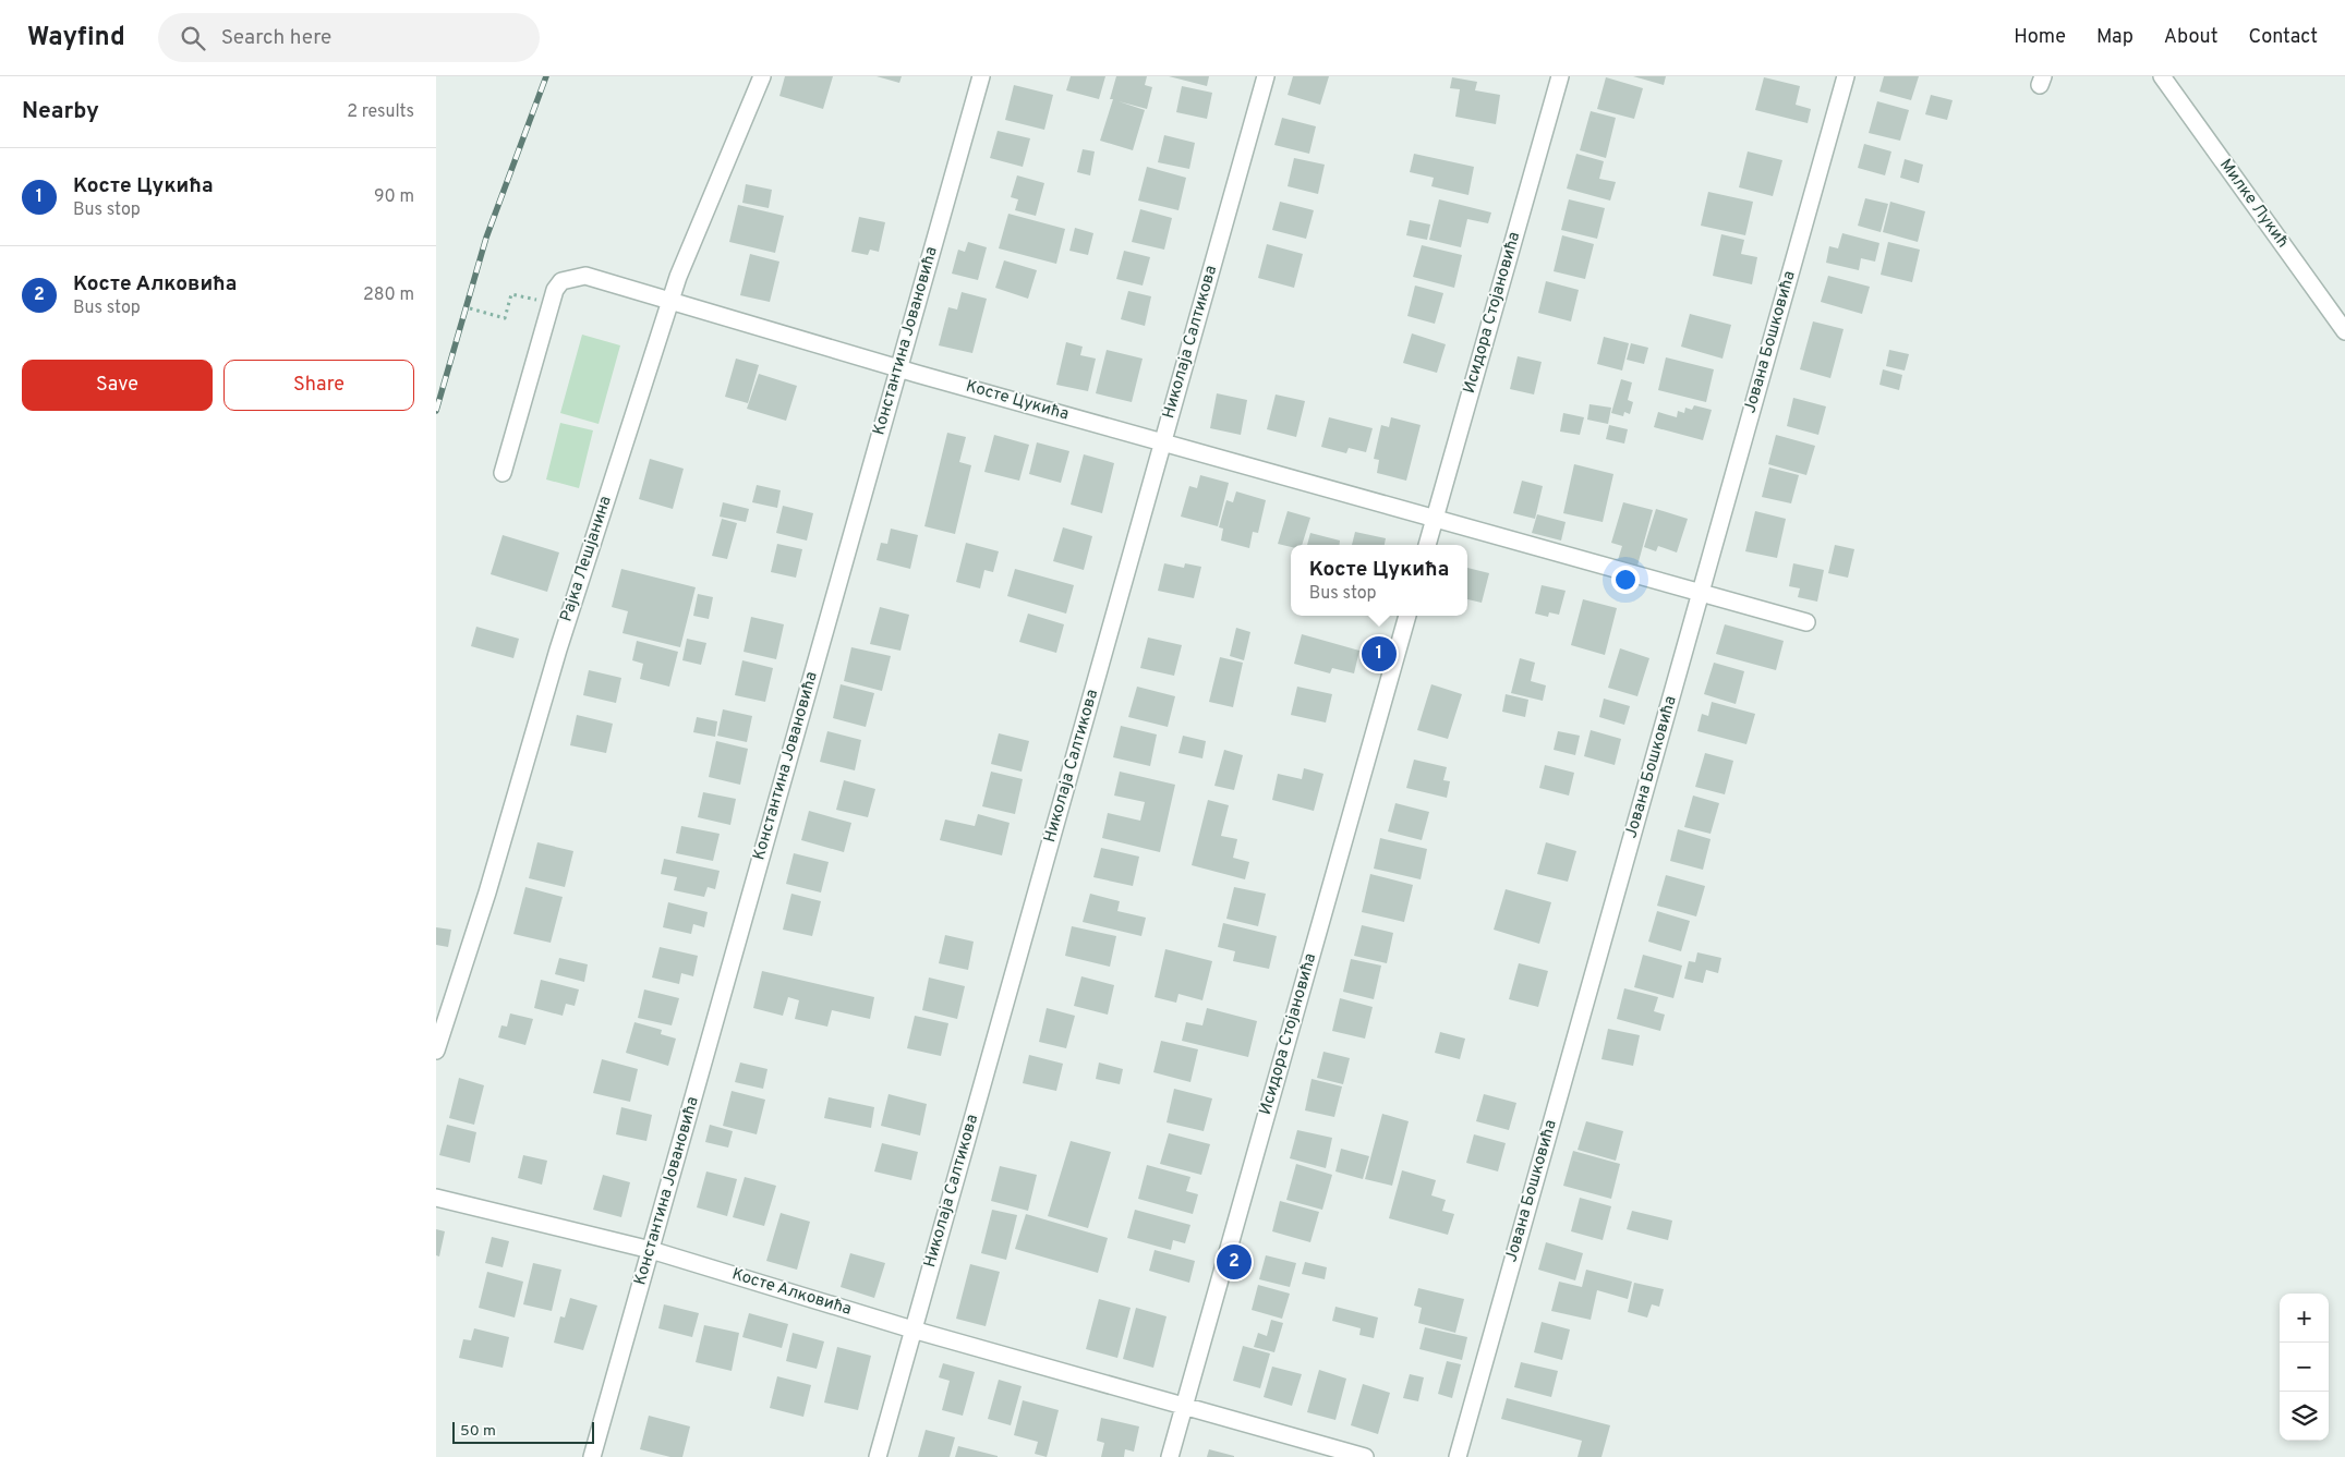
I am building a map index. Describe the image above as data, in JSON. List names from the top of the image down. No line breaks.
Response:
{"streets":{"street":["Милке Лукић","Исидора Стојановића","Константина Јовановића","Николаја Салтикова","Јована Бошковића","Косте Цукића","Рајка Лешјанина","Косте Алковића"]},"crossings":[["Исидора Стојановића","Косте Цукића"],["Исидора Стојановића","Косте Алковића"],["Константина Јовановића","Косте Цукића"],["Константина Јовановића","Косте Алковића"],["Николаја Салтикова","Косте Цукића"],["Николаја Салтикова","Косте Алковића"],["Јована Бошковића","Косте Цукића"],["Косте Цукића","Рајка Лешјанина"]],"scale_bar":"50 m","page":{"header":"Wayfind","search":"Search here","nav":["Home","Map","About","Contact"],"heading":["Nearby","2 results"],"list":[{"mark":"1","name":"Косте Цукића","note":"Bus stop","value":"90 m"},{"mark":"2","name":"Косте Алковића","note":"Bus stop","value":"280 m"}],"buttons":["Save","Share"],"popup":["Косте Цукића","Bus stop"],"pins":["1","2"],"map_buttons":["+","−"],"scale":"50 m"}}
